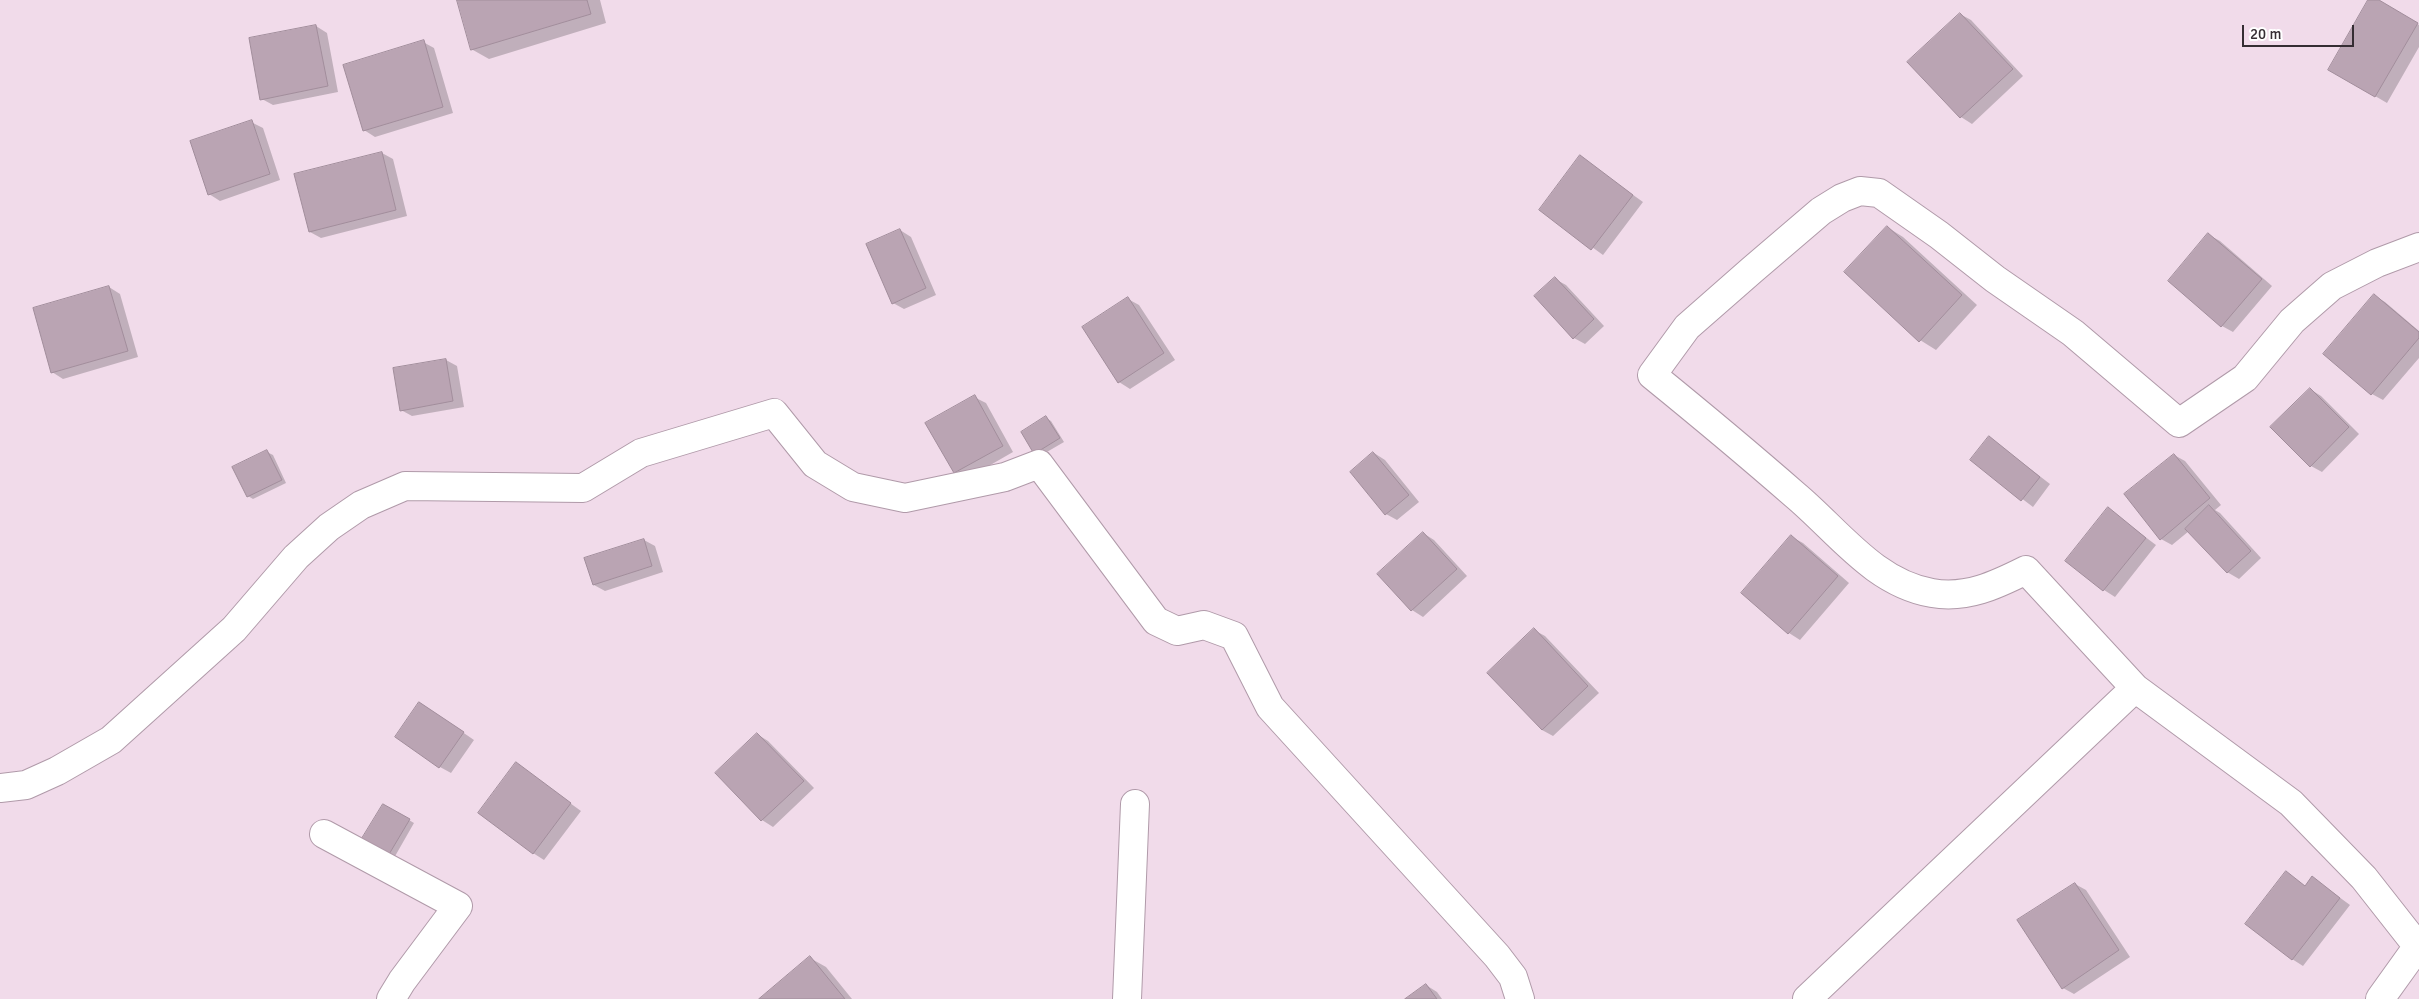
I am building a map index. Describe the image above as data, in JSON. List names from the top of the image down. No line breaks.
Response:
{"scale_bar":"20 m"}
